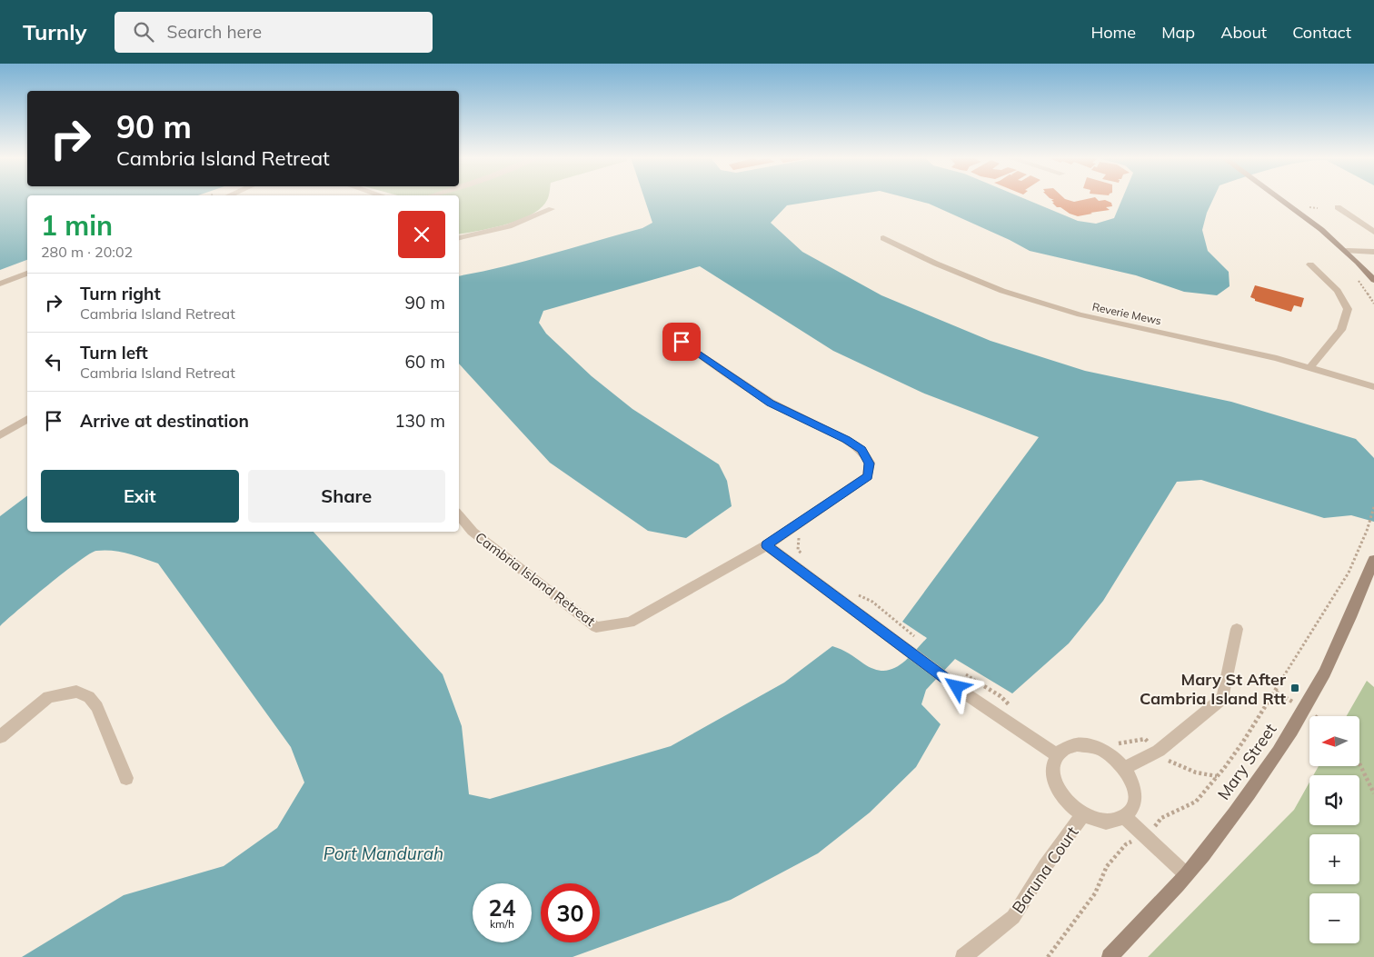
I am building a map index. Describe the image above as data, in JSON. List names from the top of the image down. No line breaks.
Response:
{"streets":{"street":["Reverie Mews","Cambria Island Retreat","Mary Street","Baruna Court"]},"water":["Port Mandurah"],"places":{"transit":["Mary St After Cambria Island Rtt"]},"north":"left","page":{"header":"Turnly","search":"Search here","nav":["Home","Map","About","Contact"],"turn":["90 m","Cambria Island Retreat"],"heading":["1 min","280 m · 20:02"],"list":[{"name":"Turn right","note":"Cambria Island Retreat","value":"90 m"},{"name":"Turn left","note":"Cambria Island Retreat","value":"60 m"},{"name":"Arrive at destination","value":"130 m"}],"buttons":["Exit","Share"],"map_buttons":["+","−"],"speed":"24 km/h","limit":"30"}}
